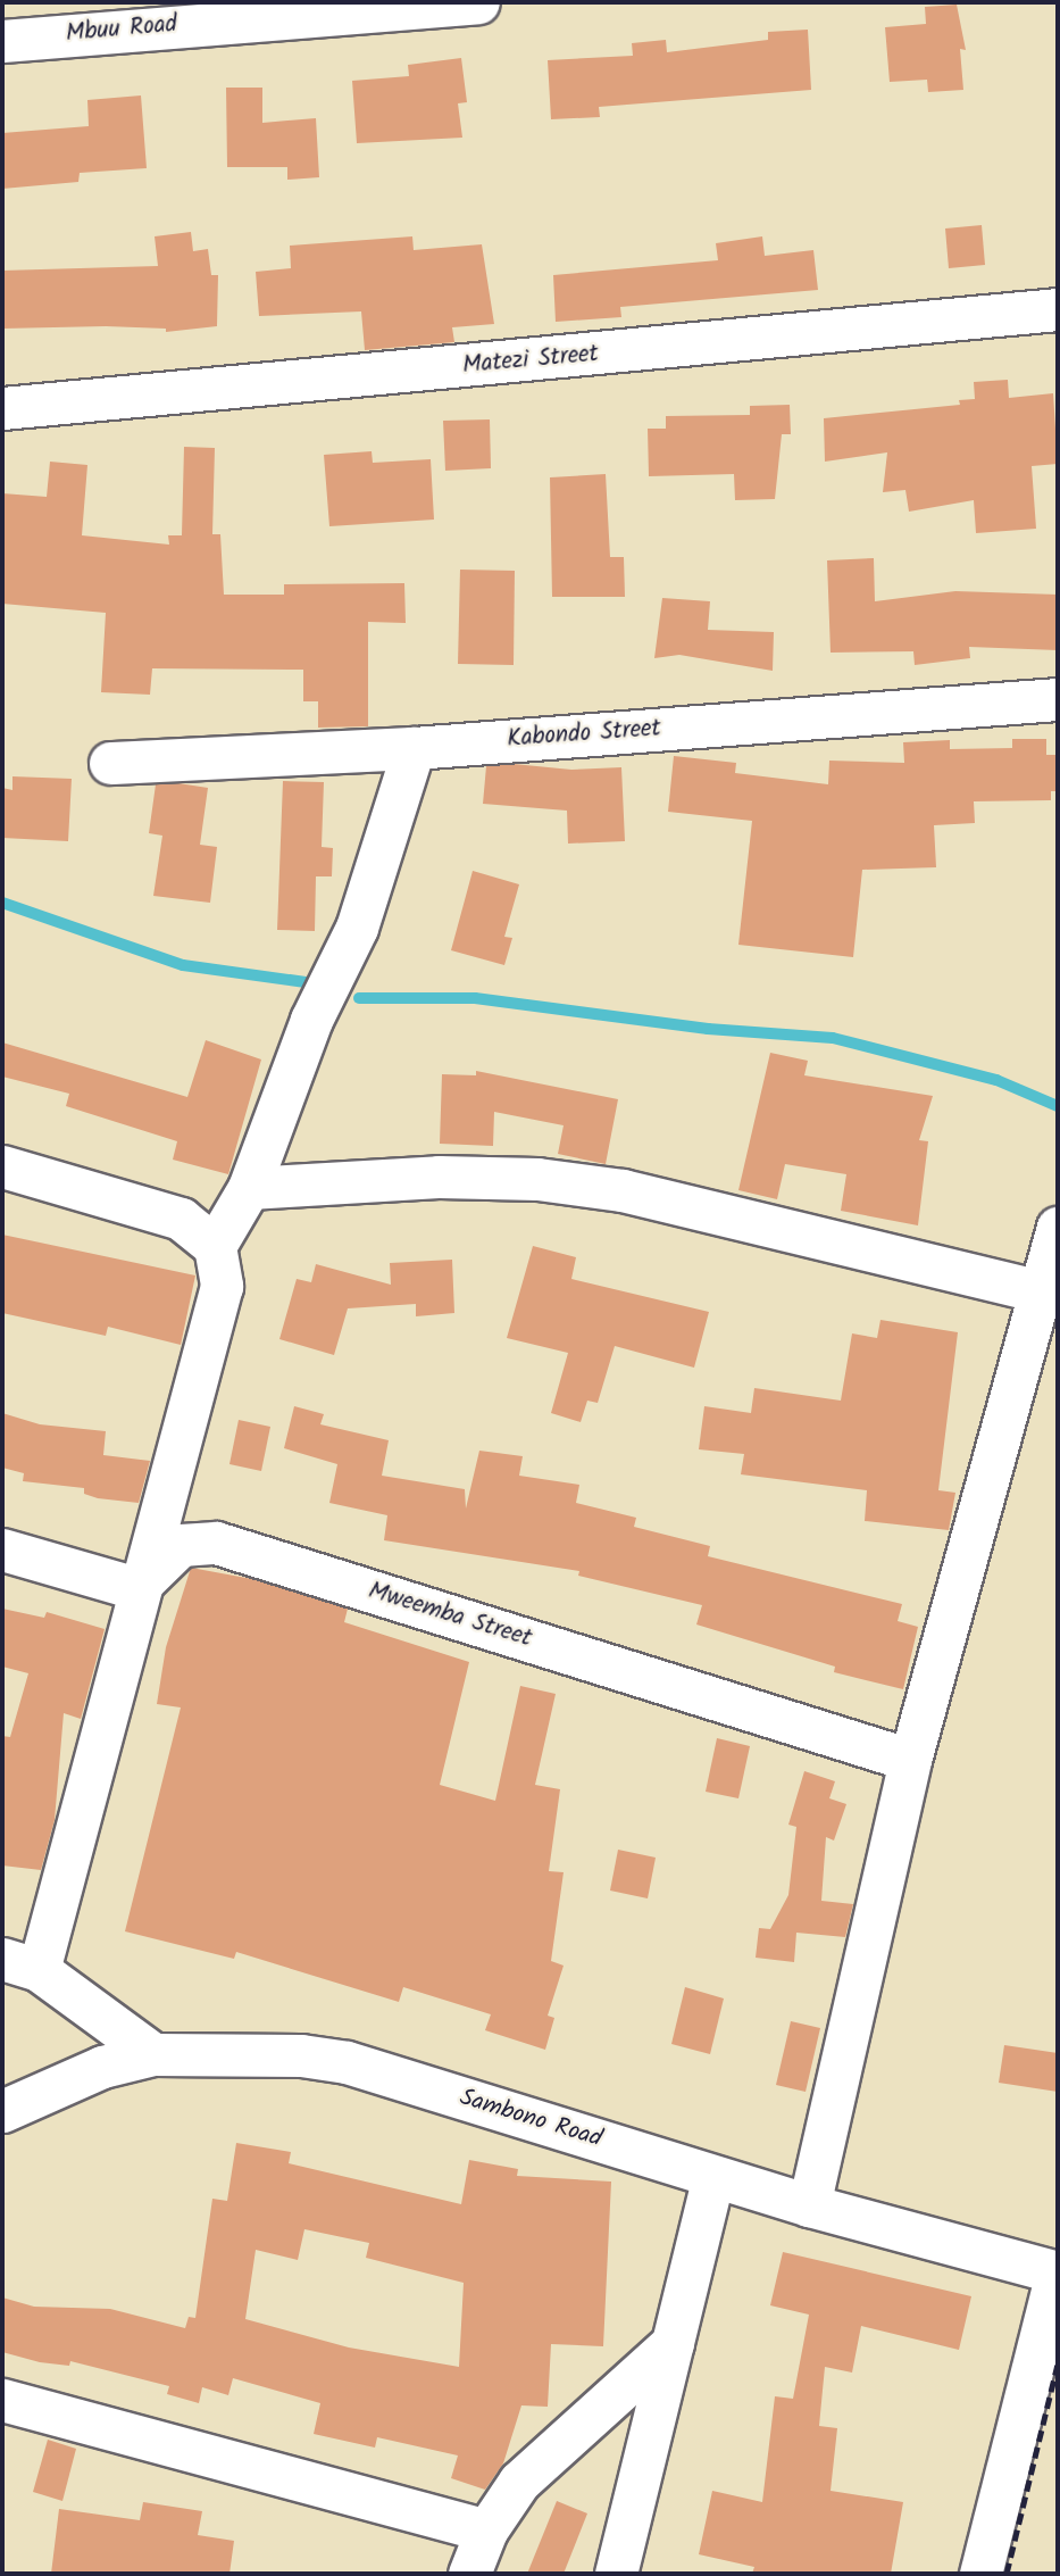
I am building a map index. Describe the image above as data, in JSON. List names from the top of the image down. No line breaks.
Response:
{"streets":{"street":["Mbuu Road","Matezi Street","Kabondo Street","Mweemba Street","Sambono Road"]}}
